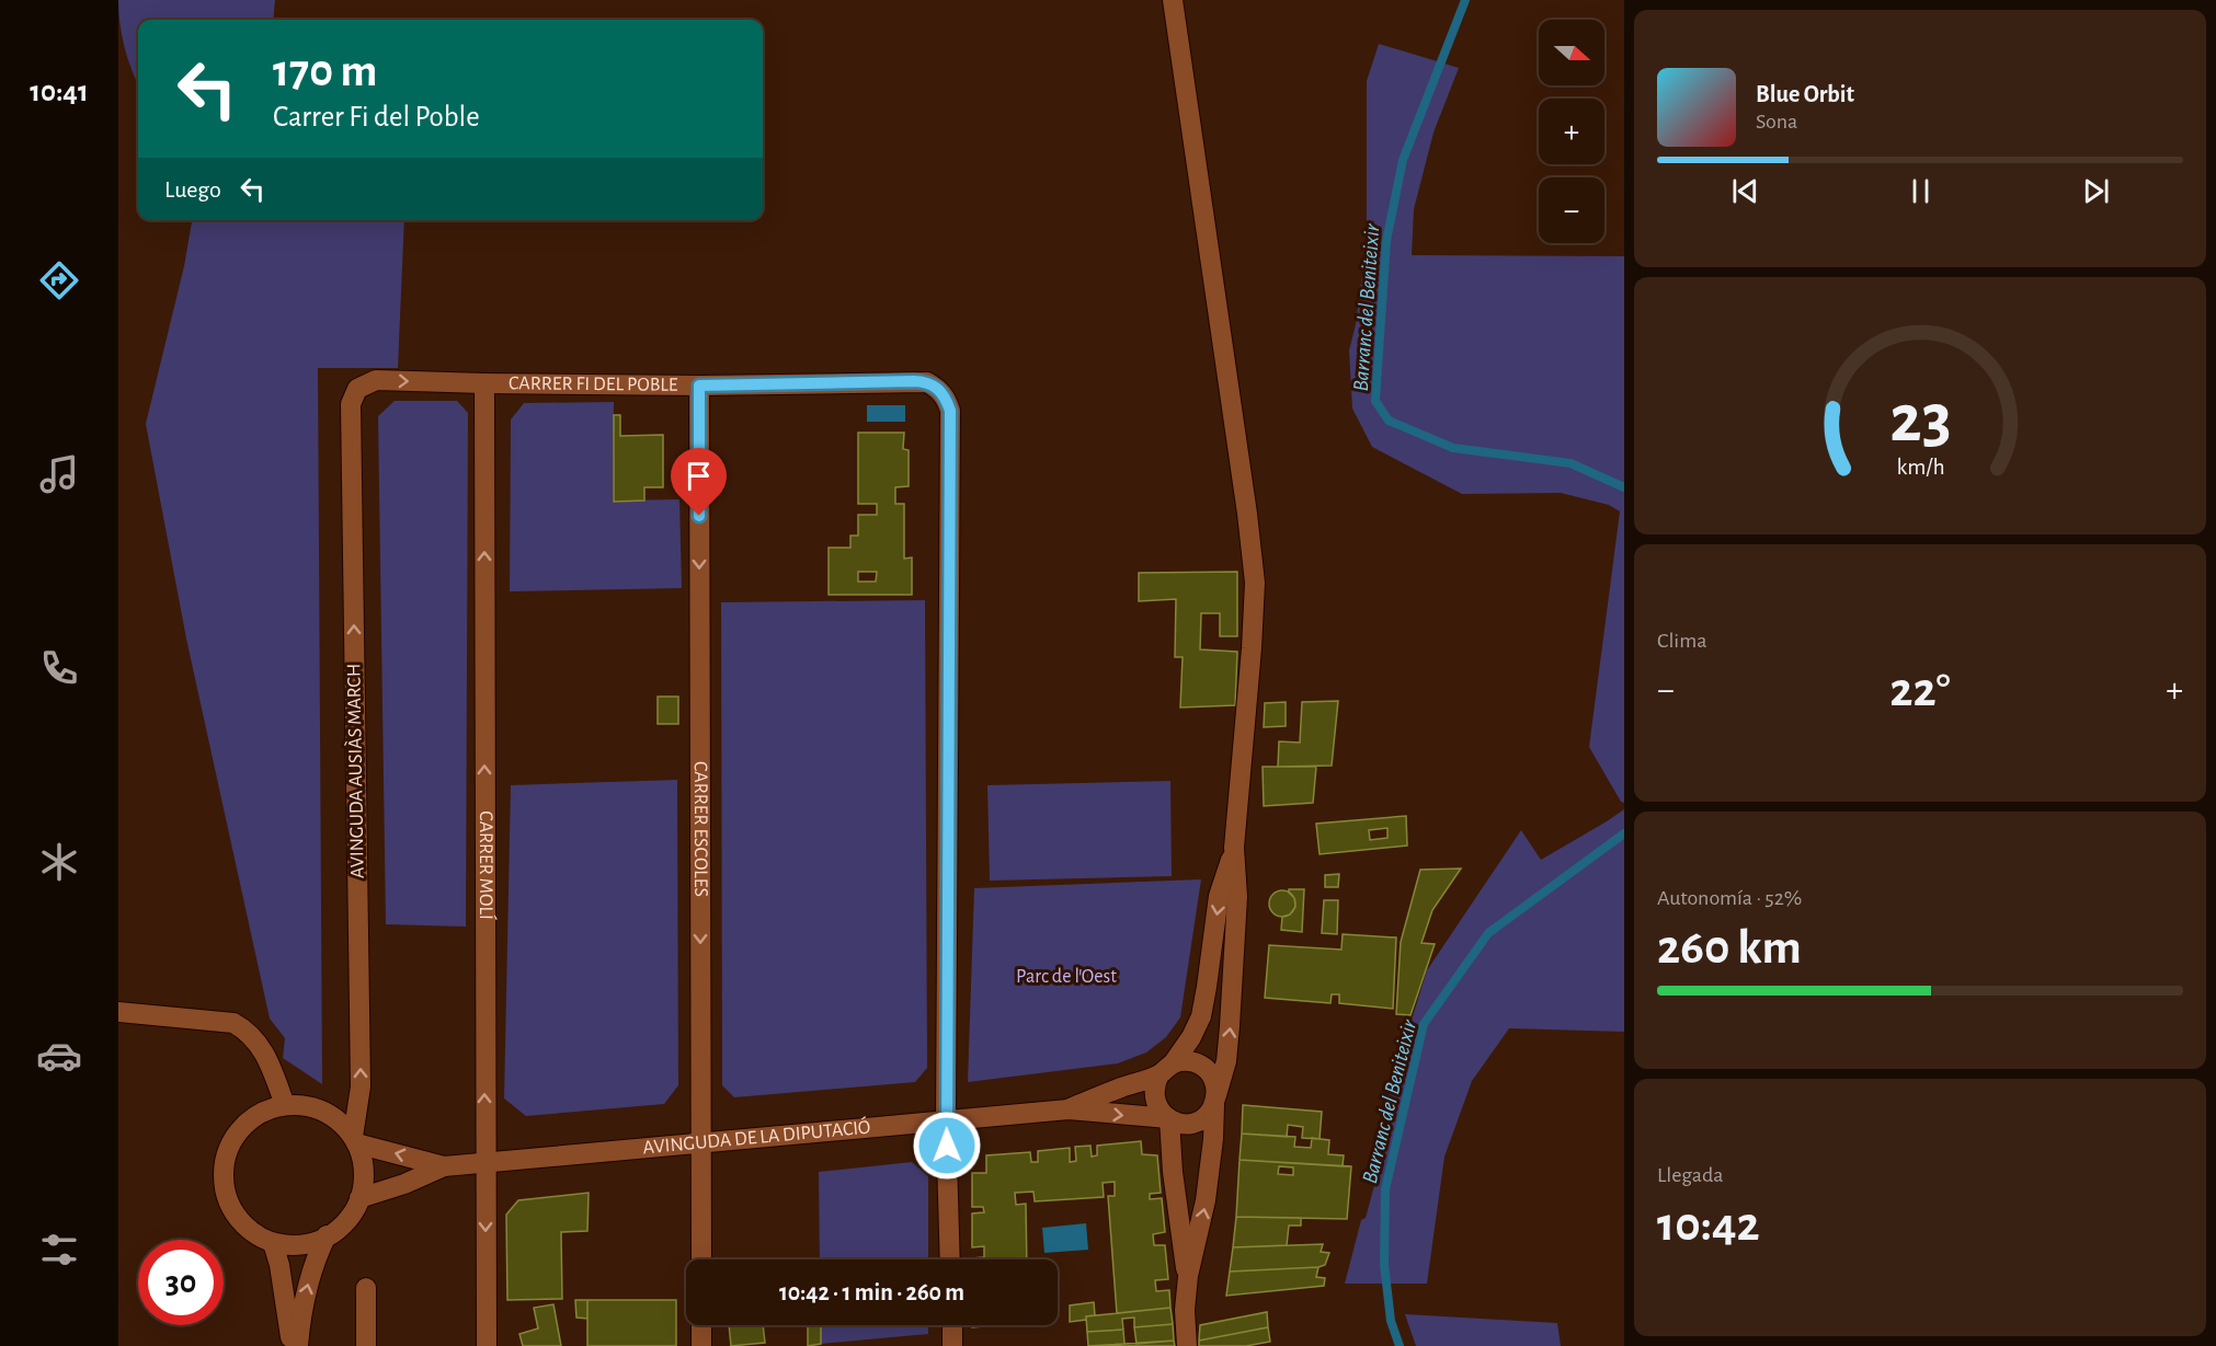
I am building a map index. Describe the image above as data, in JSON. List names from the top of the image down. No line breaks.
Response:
{"streets":{"street":["CARRER FI DEL POBLE","AVINGUDA AUSIÀS MARCH","CARRER ESCOLES","CARRER MOLÍ","AVINGUDA DE LA DIPUTACIÓ"]},"crossings":[["CARRER FI DEL POBLE","AVINGUDA AUSIÀS MARCH"],["CARRER FI DEL POBLE","CARRER ESCOLES"],["CARRER FI DEL POBLE","CARRER MOLÍ"],["CARRER FI DEL POBLE","AVINGUDA DE LA DIPUTACIÓ"],["CARRER ESCOLES","AVINGUDA DE LA DIPUTACIÓ"],["CARRER MOLÍ","AVINGUDA DE LA DIPUTACIÓ"]],"one_way":["AVINGUDA AUSIÀS MARCH","CARRER ESCOLES"],"water":["Barranc del Beniteixir"],"parks":["Parc de l'Oest"],"north":"right","page":{"tabs":"10:41","map_buttons":["+","−"],"turn":["170 m","Carrer Fi del Poble"],"song":["Blue Orbit","Sona"],"then":"Luego","tile":["Clima",["Autonomía · 52%","260 km"],["Llegada","10:42"]],"heat":["−","22°","+"],"limit":"30","trip":"10:42 · 1 min · 260 m","gauge":["23","km/h"]}}
